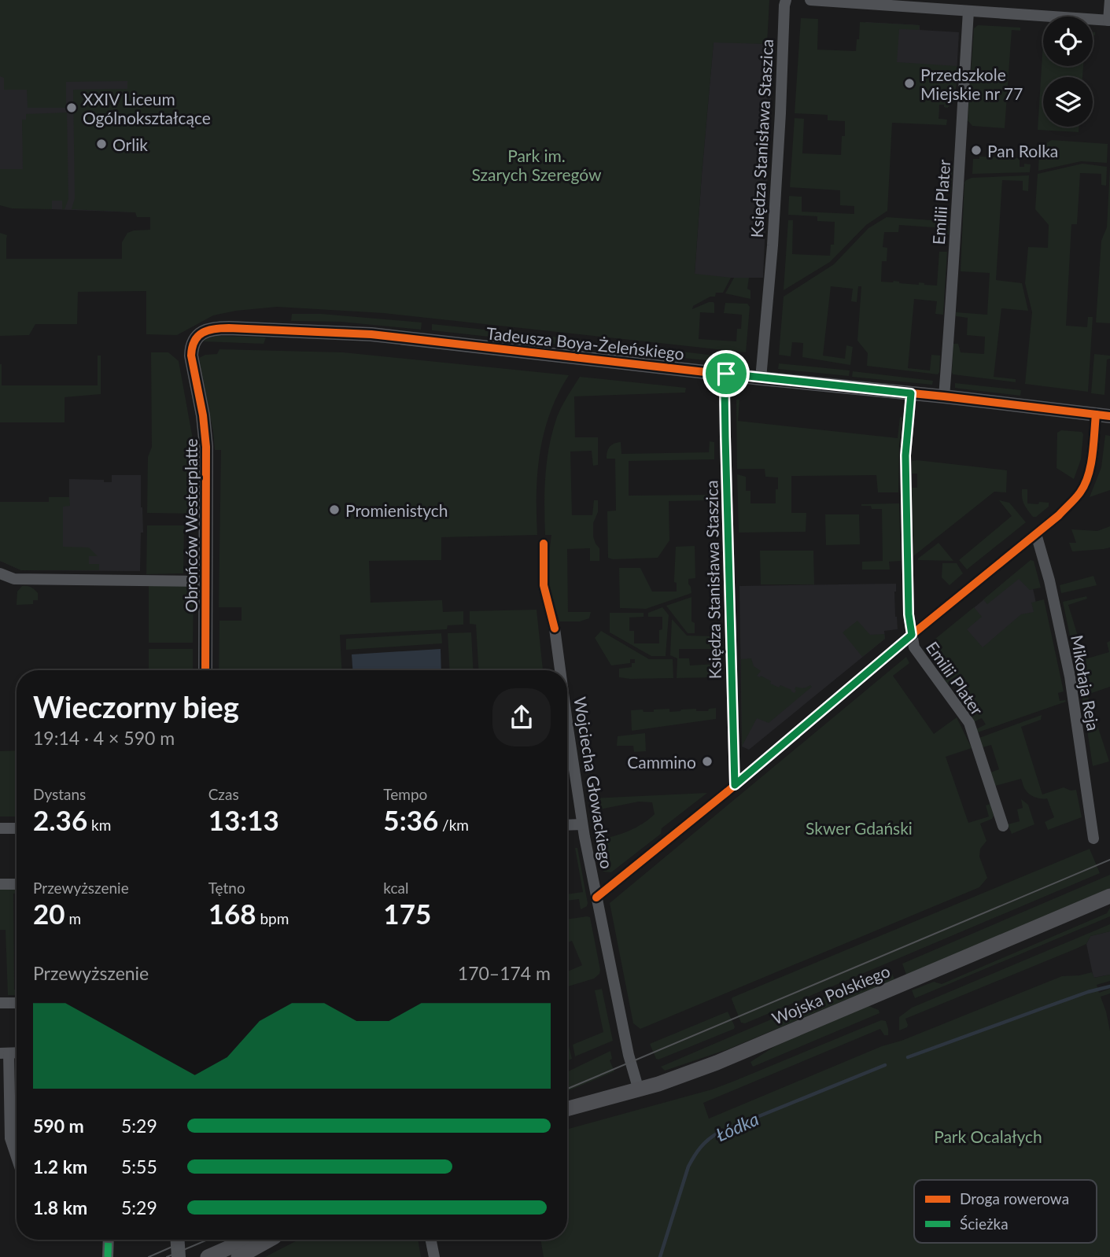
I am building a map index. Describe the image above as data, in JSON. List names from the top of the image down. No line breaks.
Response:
{"streets":{"main road":["Wojska Polskiego"],"street":["Księdza Stanisława Staszica","Emilii Plater","Tadeusza Boya-Żeleńskiego","Obrońców Westerplatte","Mikołaja Reja","Wojciecha Głowackiego"]},"crossings":[["Księdza Stanisława Staszica","Tadeusza Boya-Żeleńskiego"],["Emilii Plater","Tadeusza Boya-Żeleńskiego"],["Tadeusza Boya-Żeleńskiego","Obrońców Westerplatte"],["Wojciecha Głowackiego","Wojska Polskiego"]],"water":["Łódka"],"parks":["Park im. Szarych Szeregów","Skwer Gdański","Park Ocalałych"],"places":["Przedszkole Miejskie nr 77","XXIV Liceum Ogólnokształcące","Orlik","Pan Rolka","Promienistych","Cammino"],"legend":["Droga rowerowa","Ścieżka"],"page":{"heading":["Wieczorny bieg","19:14 · 4 × 590 m"],"stats":[["Dystans","2.36 km"],["Czas","13:13"],["Tempo","5:36 /km"],["Przewyższenie","20 m"],["Tętno","168 bpm"],["kcal","175"]],"chart":["Przewyższenie","170–174 m"],"list":[{"name":"590 m","note":"5:29"},{"name":"1.2 km","note":"5:55"},{"name":"1.8 km","note":"5:29"}]}}
